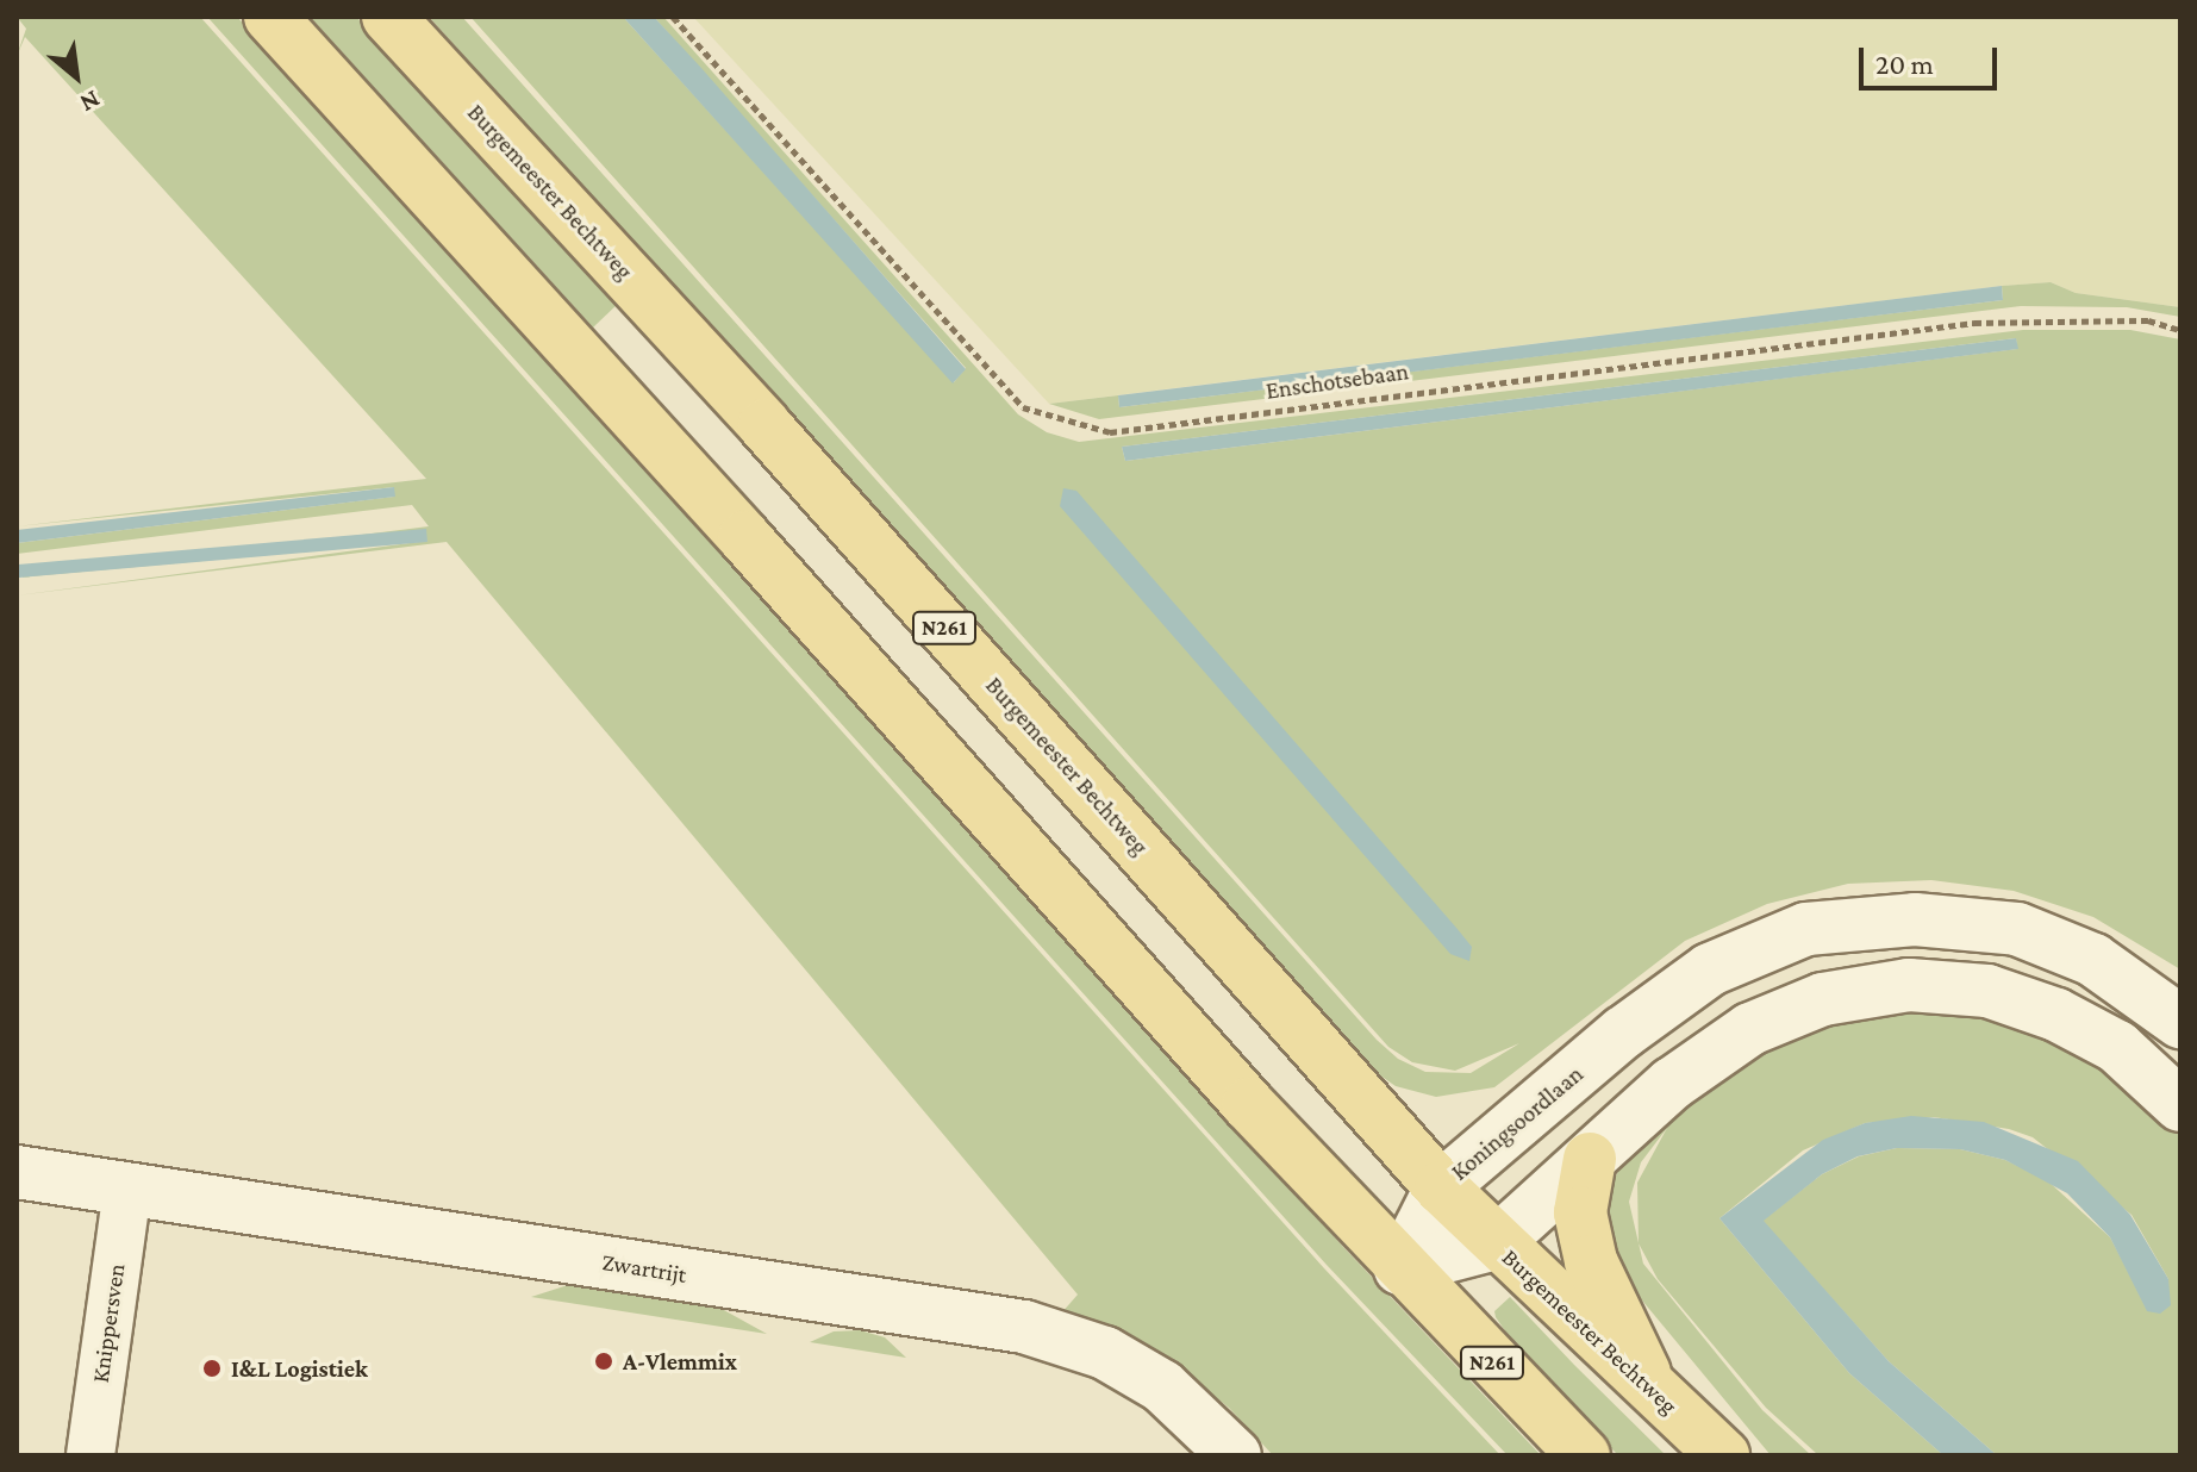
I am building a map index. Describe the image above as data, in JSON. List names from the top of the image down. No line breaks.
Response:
{"streets":{"main road":["Burgemeester Bechtweg","N261"],"street":["Koningsoordlaan","Zwartrijt","Knippersven"],"path":["Enschotsebaan"]},"crossings":[["Burgemeester Bechtweg","Koningsoordlaan"],["N261","Koningsoordlaan"],["Zwartrijt","Knippersven"]],"places":["A-Vlemmix","I&L Logistiek"],"scale_bar":"20 m","north":"bottom right"}
